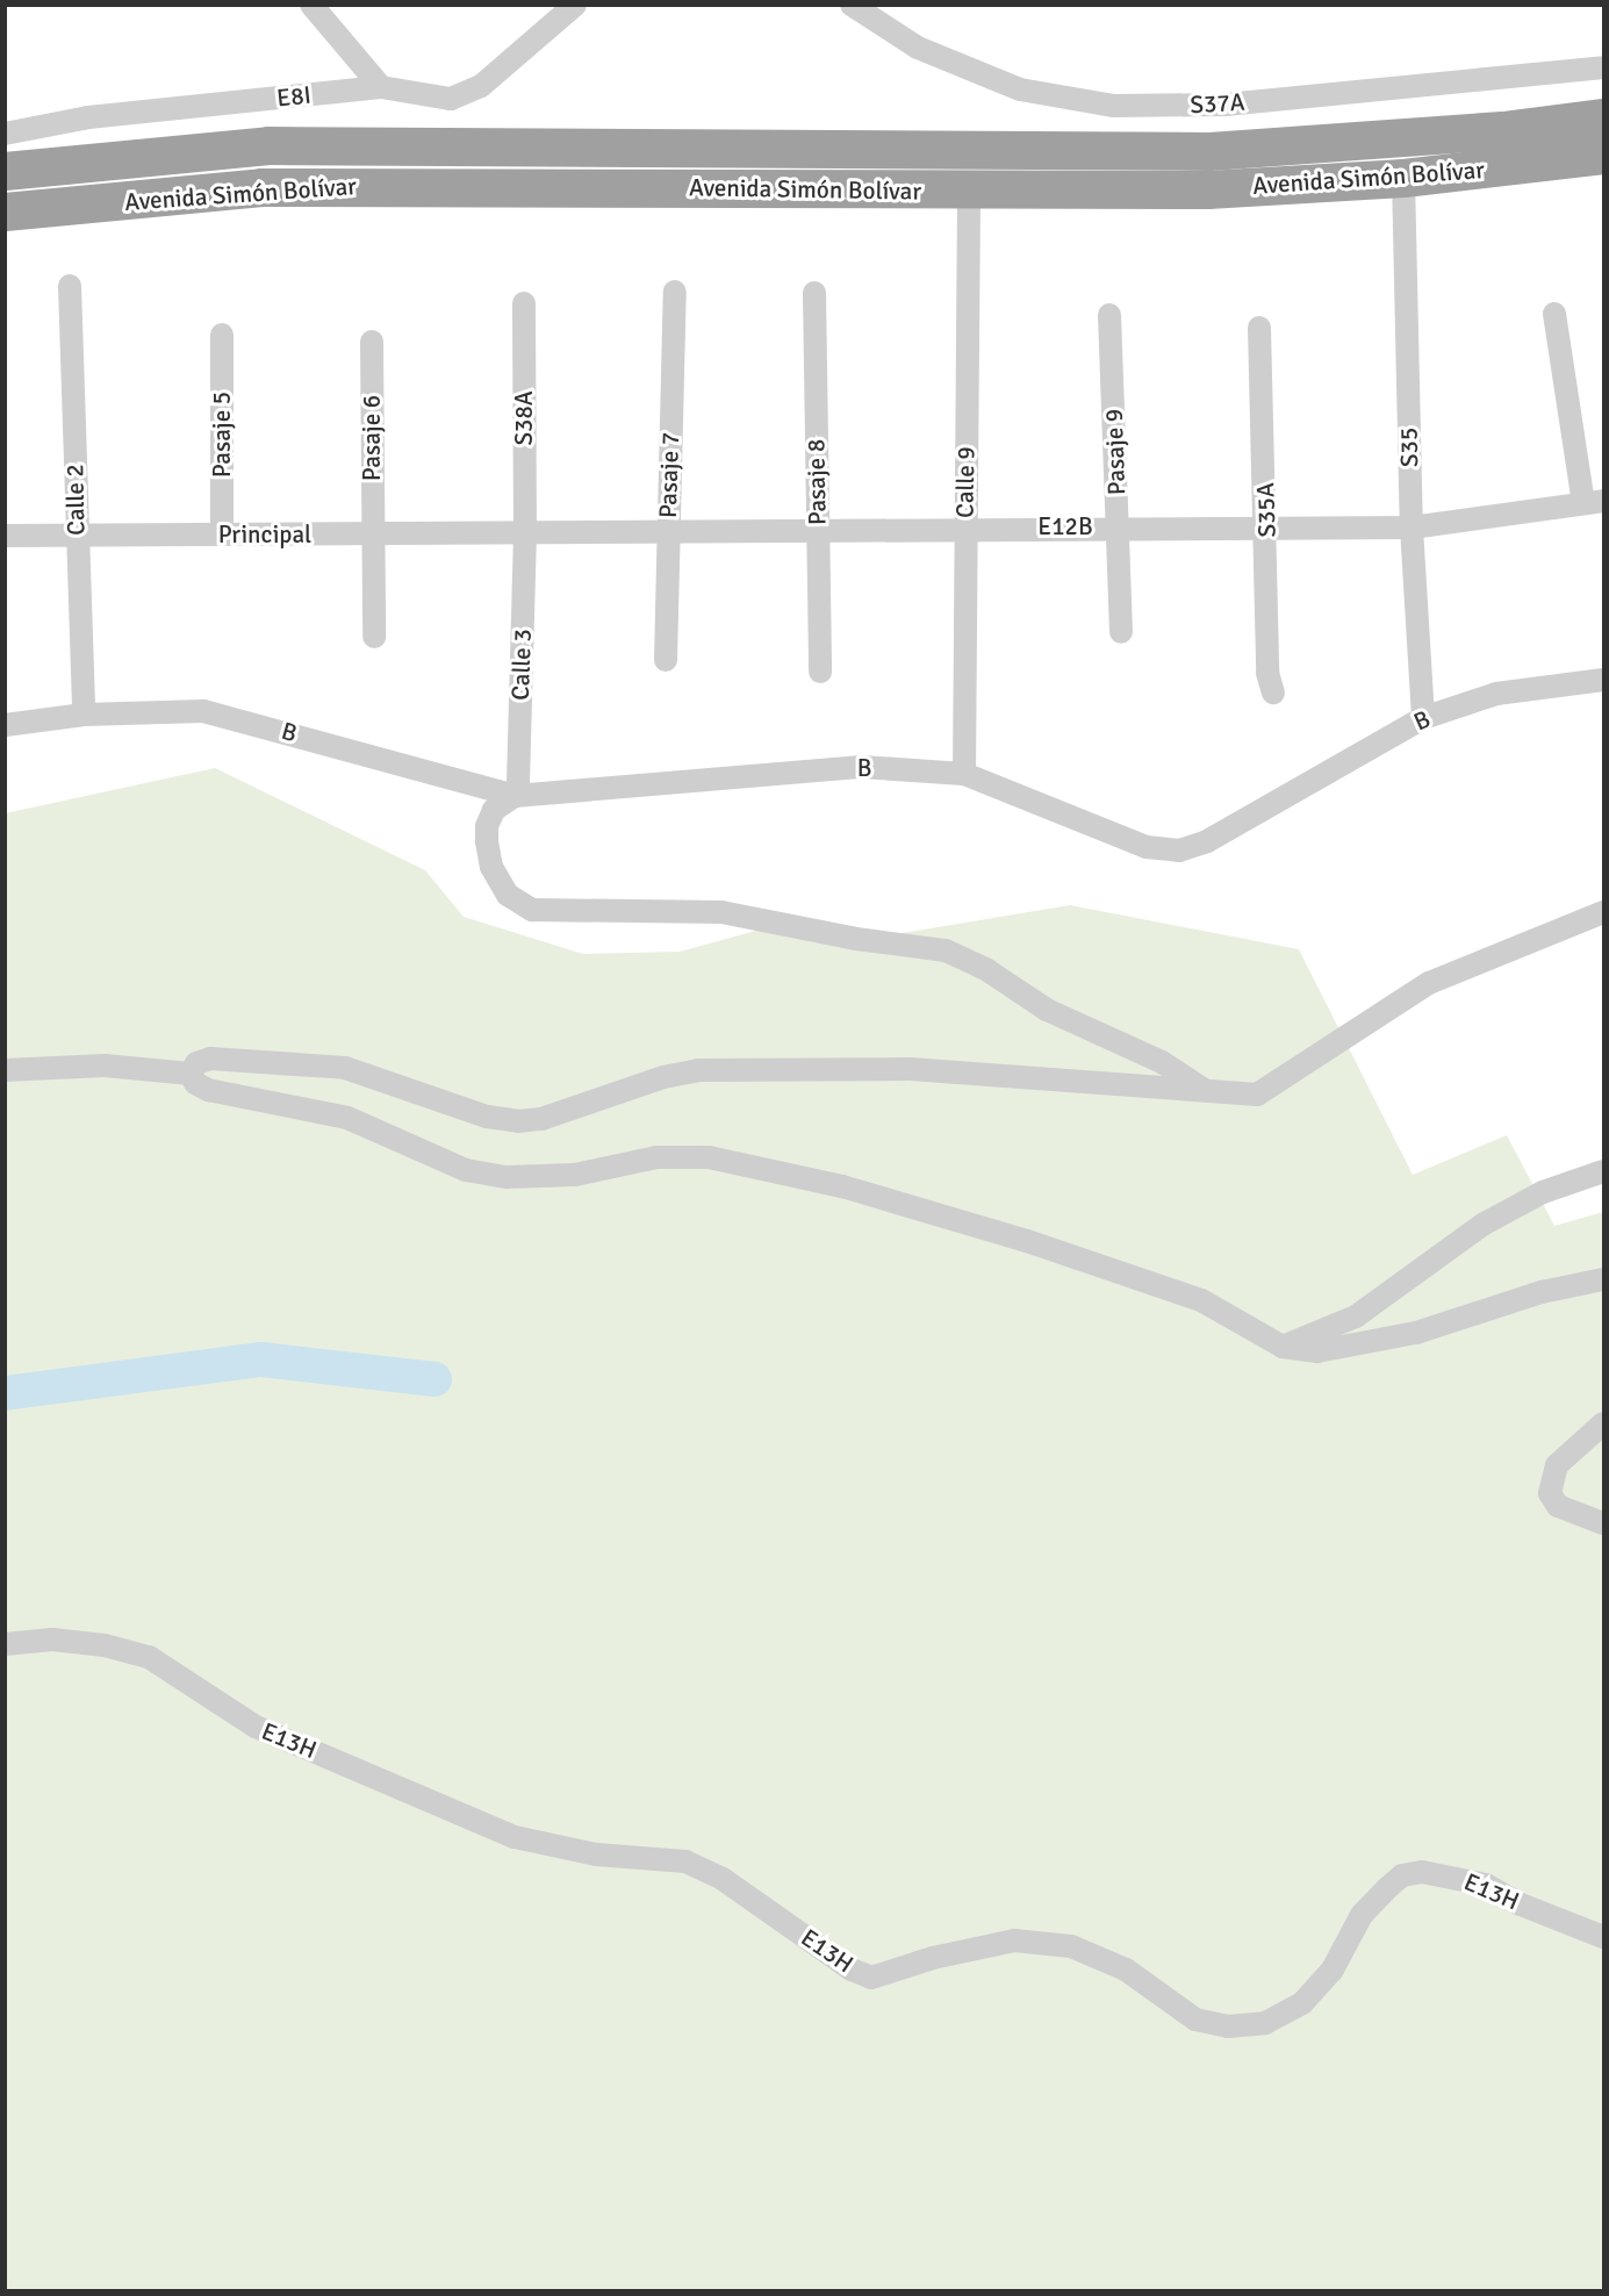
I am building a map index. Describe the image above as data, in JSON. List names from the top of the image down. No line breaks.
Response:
{"streets":{"highway":["Avenida Simón Bolívar"],"street":["E8I","S37A","S38A","Pasaje 5","Pasaje 6","S35","Pasaje 9","Pasaje 7","Pasaje 8","Calle 9","Calle 2","S35A","E12B","Principal","Calle 3","B","E13H"]},"crossings":[["E8I","Avenida Simón Bolívar"],["Avenida Simón Bolívar","S35"],["Avenida Simón Bolívar","Calle 9"],["S38A","E12B"],["S38A","Principal"],["S38A","Calle 3"],["Pasaje 5","Principal"],["Pasaje 6","Principal"],["S35","E12B"],["S35","B"],["Pasaje 9","E12B"],["Pasaje 7","E12B"],["Pasaje 8","E12B"],["Calle 9","E12B"],["Calle 9","B"],["Calle 2","Principal"],["Calle 2","B"],["S35A","E12B"],["E12B","Principal"],["E12B","Calle 3"],["Principal","Calle 3"],["Calle 3","B"]]}
